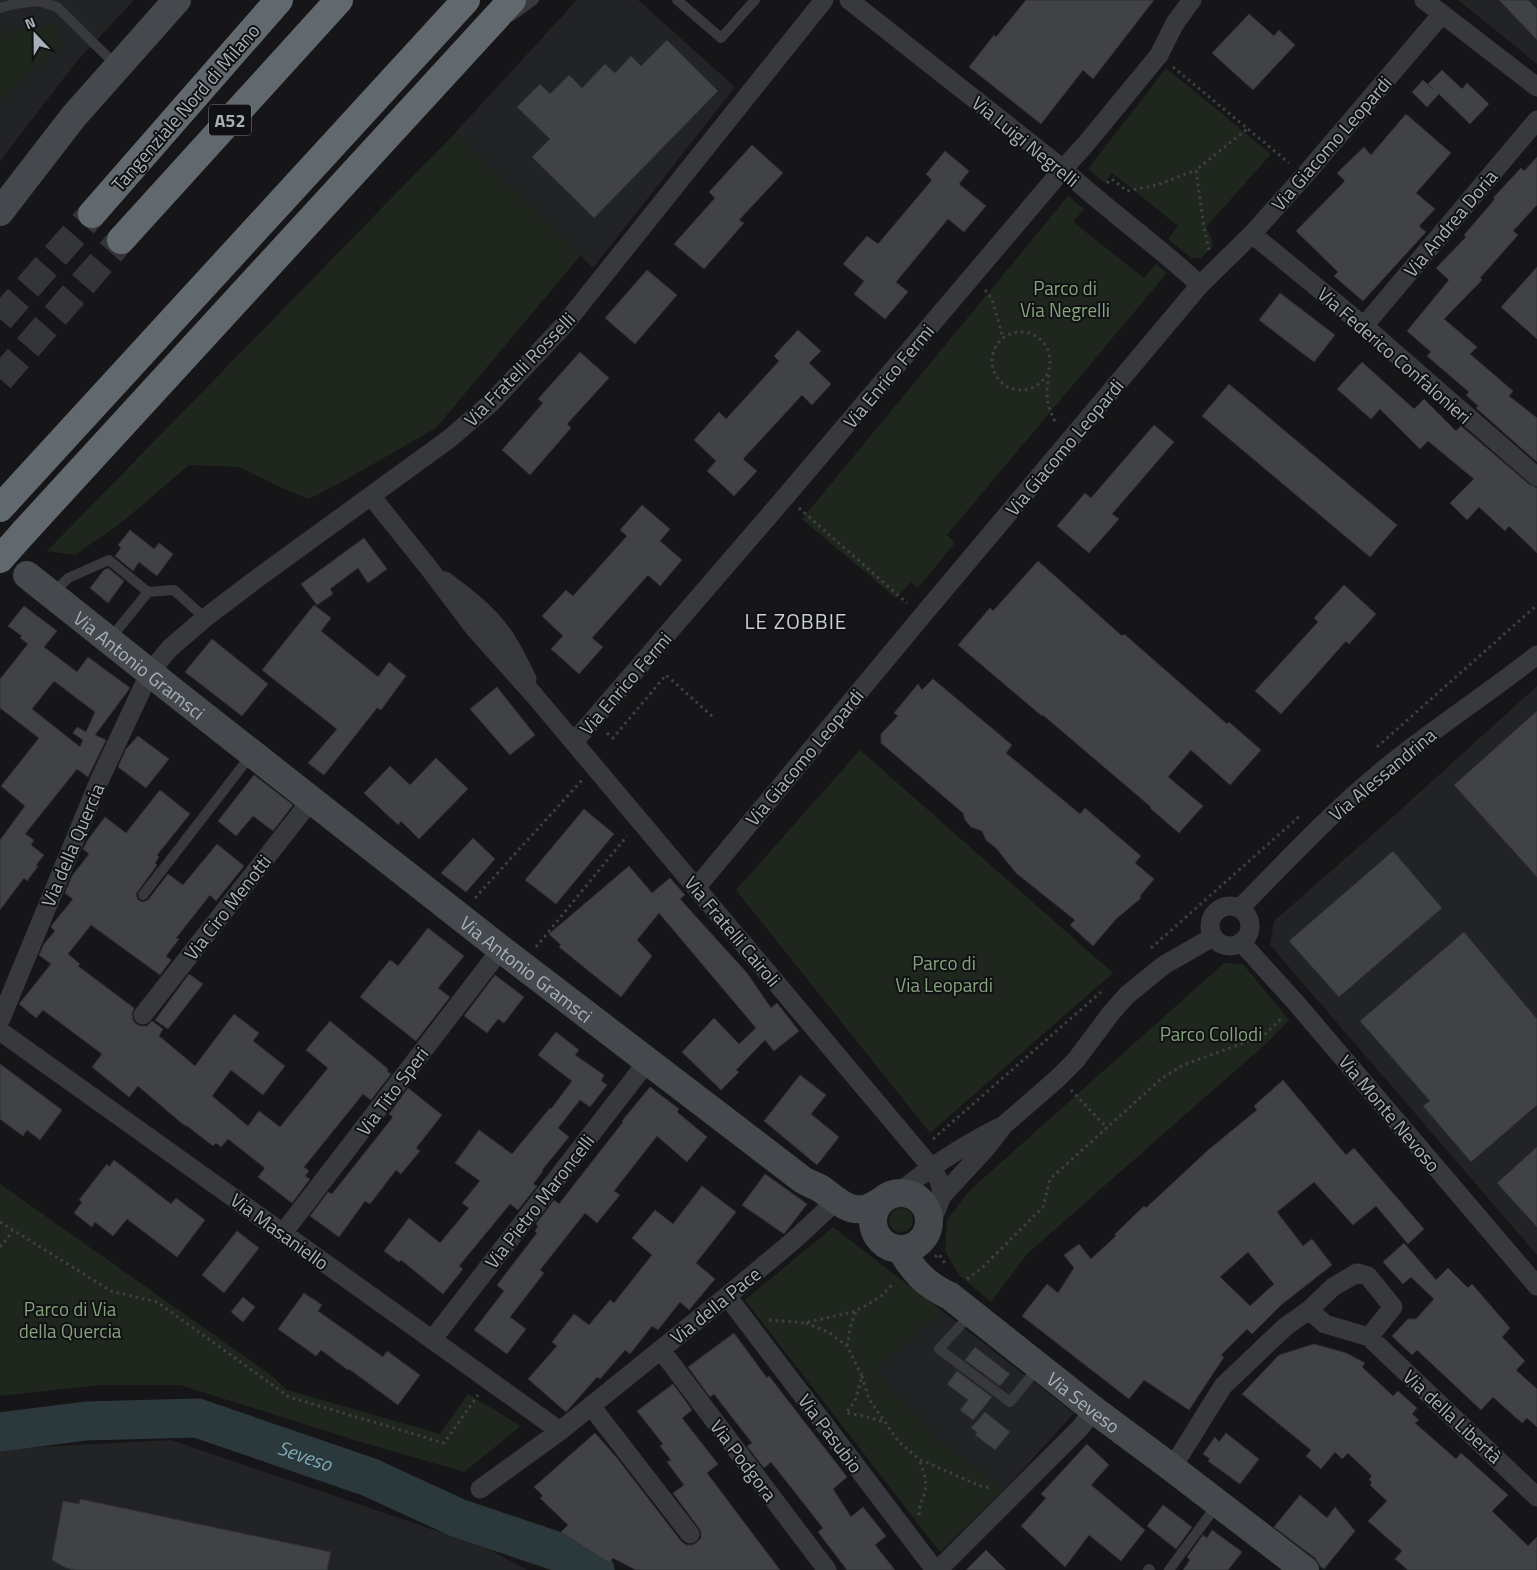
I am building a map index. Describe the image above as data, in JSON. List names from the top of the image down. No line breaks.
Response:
{"streets":{"highway":["Tangenziale Nord di Milano","A52"],"street":["Via Luigi Negrelli","Via Giacomo Leopardi","Via Andrea Doria","Via Federico Confalonieri","Via Fratelli Rosselli","Via Enrico Fermi","Via Antonio Gramsci","Via Alessandrina","Via della Quercia","Via Ciro Menotti","Via Fratelli Cairoli","Via Tito Speri","Via Monte Nevoso","Via Pietro Maroncelli","Via Masaniello","Via della Pace","Via Seveso","Via della Libertà","Via Pasubio","Via Podgora"]},"crossings":[["Via Luigi Negrelli","Via Giacomo Leopardi"],["Via Luigi Negrelli","Via Enrico Fermi"],["Via Giacomo Leopardi","Via Federico Confalonieri"],["Via Giacomo Leopardi","Via Fratelli Cairoli"],["Via Andrea Doria","Via Federico Confalonieri"],["Via Fratelli Rosselli","Via Antonio Gramsci"],["Via Fratelli Rosselli","Via della Quercia"],["Via Fratelli Rosselli","Via Fratelli Cairoli"],["Via Enrico Fermi","Via Fratelli Cairoli"],["Via Antonio Gramsci","Via della Quercia"],["Via Antonio Gramsci","Via Ciro Menotti"],["Via Antonio Gramsci","Via Fratelli Cairoli"],["Via Antonio Gramsci","Via Tito Speri"],["Via Antonio Gramsci","Via Pietro Maroncelli"],["Via Antonio Gramsci","Via della Pace"],["Via Antonio Gramsci","Via Seveso"],["Via Alessandrina","Via Monte Nevoso"],["Via Tito Speri","Via Masaniello"],["Via Pietro Maroncelli","Via Masaniello"],["Via Masaniello","Via della Pace"],["Via della Pace","Via Pasubio"],["Via della Pace","Via Podgora"]],"districts":["LE ZOBBIE"],"water":["Seveso"],"parks":["Parco di Via Negrelli","Parco di Via Leopardi","Parco Collodi","Parco di Via della Quercia"],"north":"top"}
